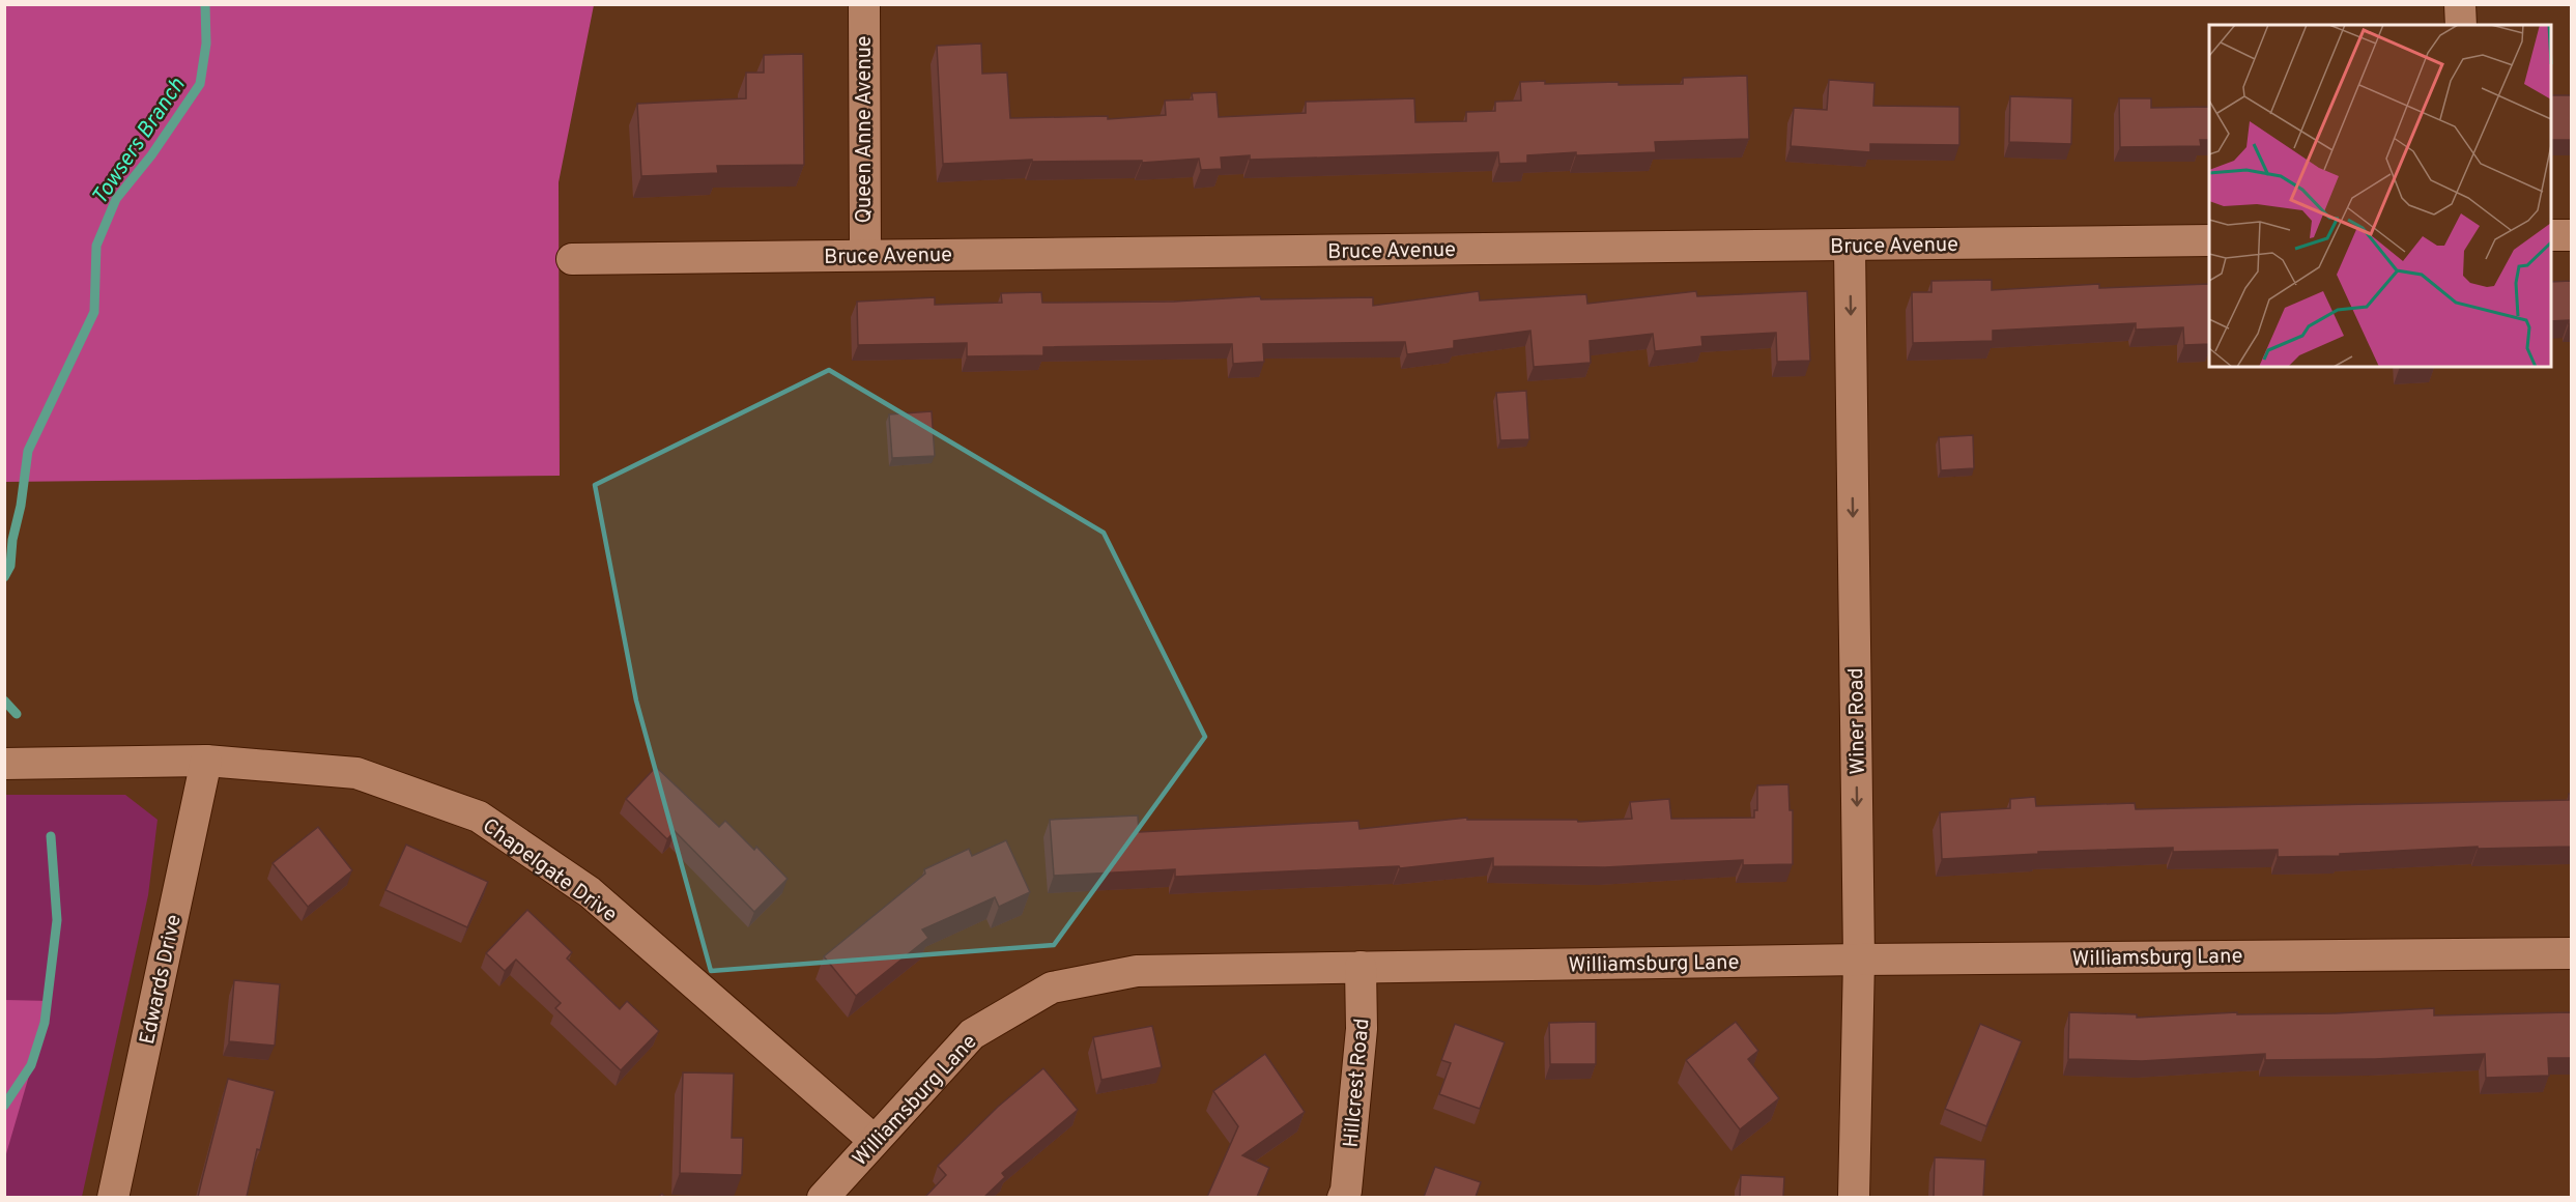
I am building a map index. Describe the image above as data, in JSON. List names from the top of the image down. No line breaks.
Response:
{"streets":{"street":["Queen Anne Avenue","Bruce Avenue","Winer Road","Chapelgate Drive","Williamsburg Lane","Edwards Drive","Hillcrest Road"]},"crossings":[["Queen Anne Avenue","Bruce Avenue"],["Bruce Avenue","Winer Road"],["Winer Road","Williamsburg Lane"],["Chapelgate Drive","Williamsburg Lane"],["Chapelgate Drive","Edwards Drive"],["Williamsburg Lane","Hillcrest Road"]],"one_way":["Winer Road"],"water":["Towsers Branch"]}
